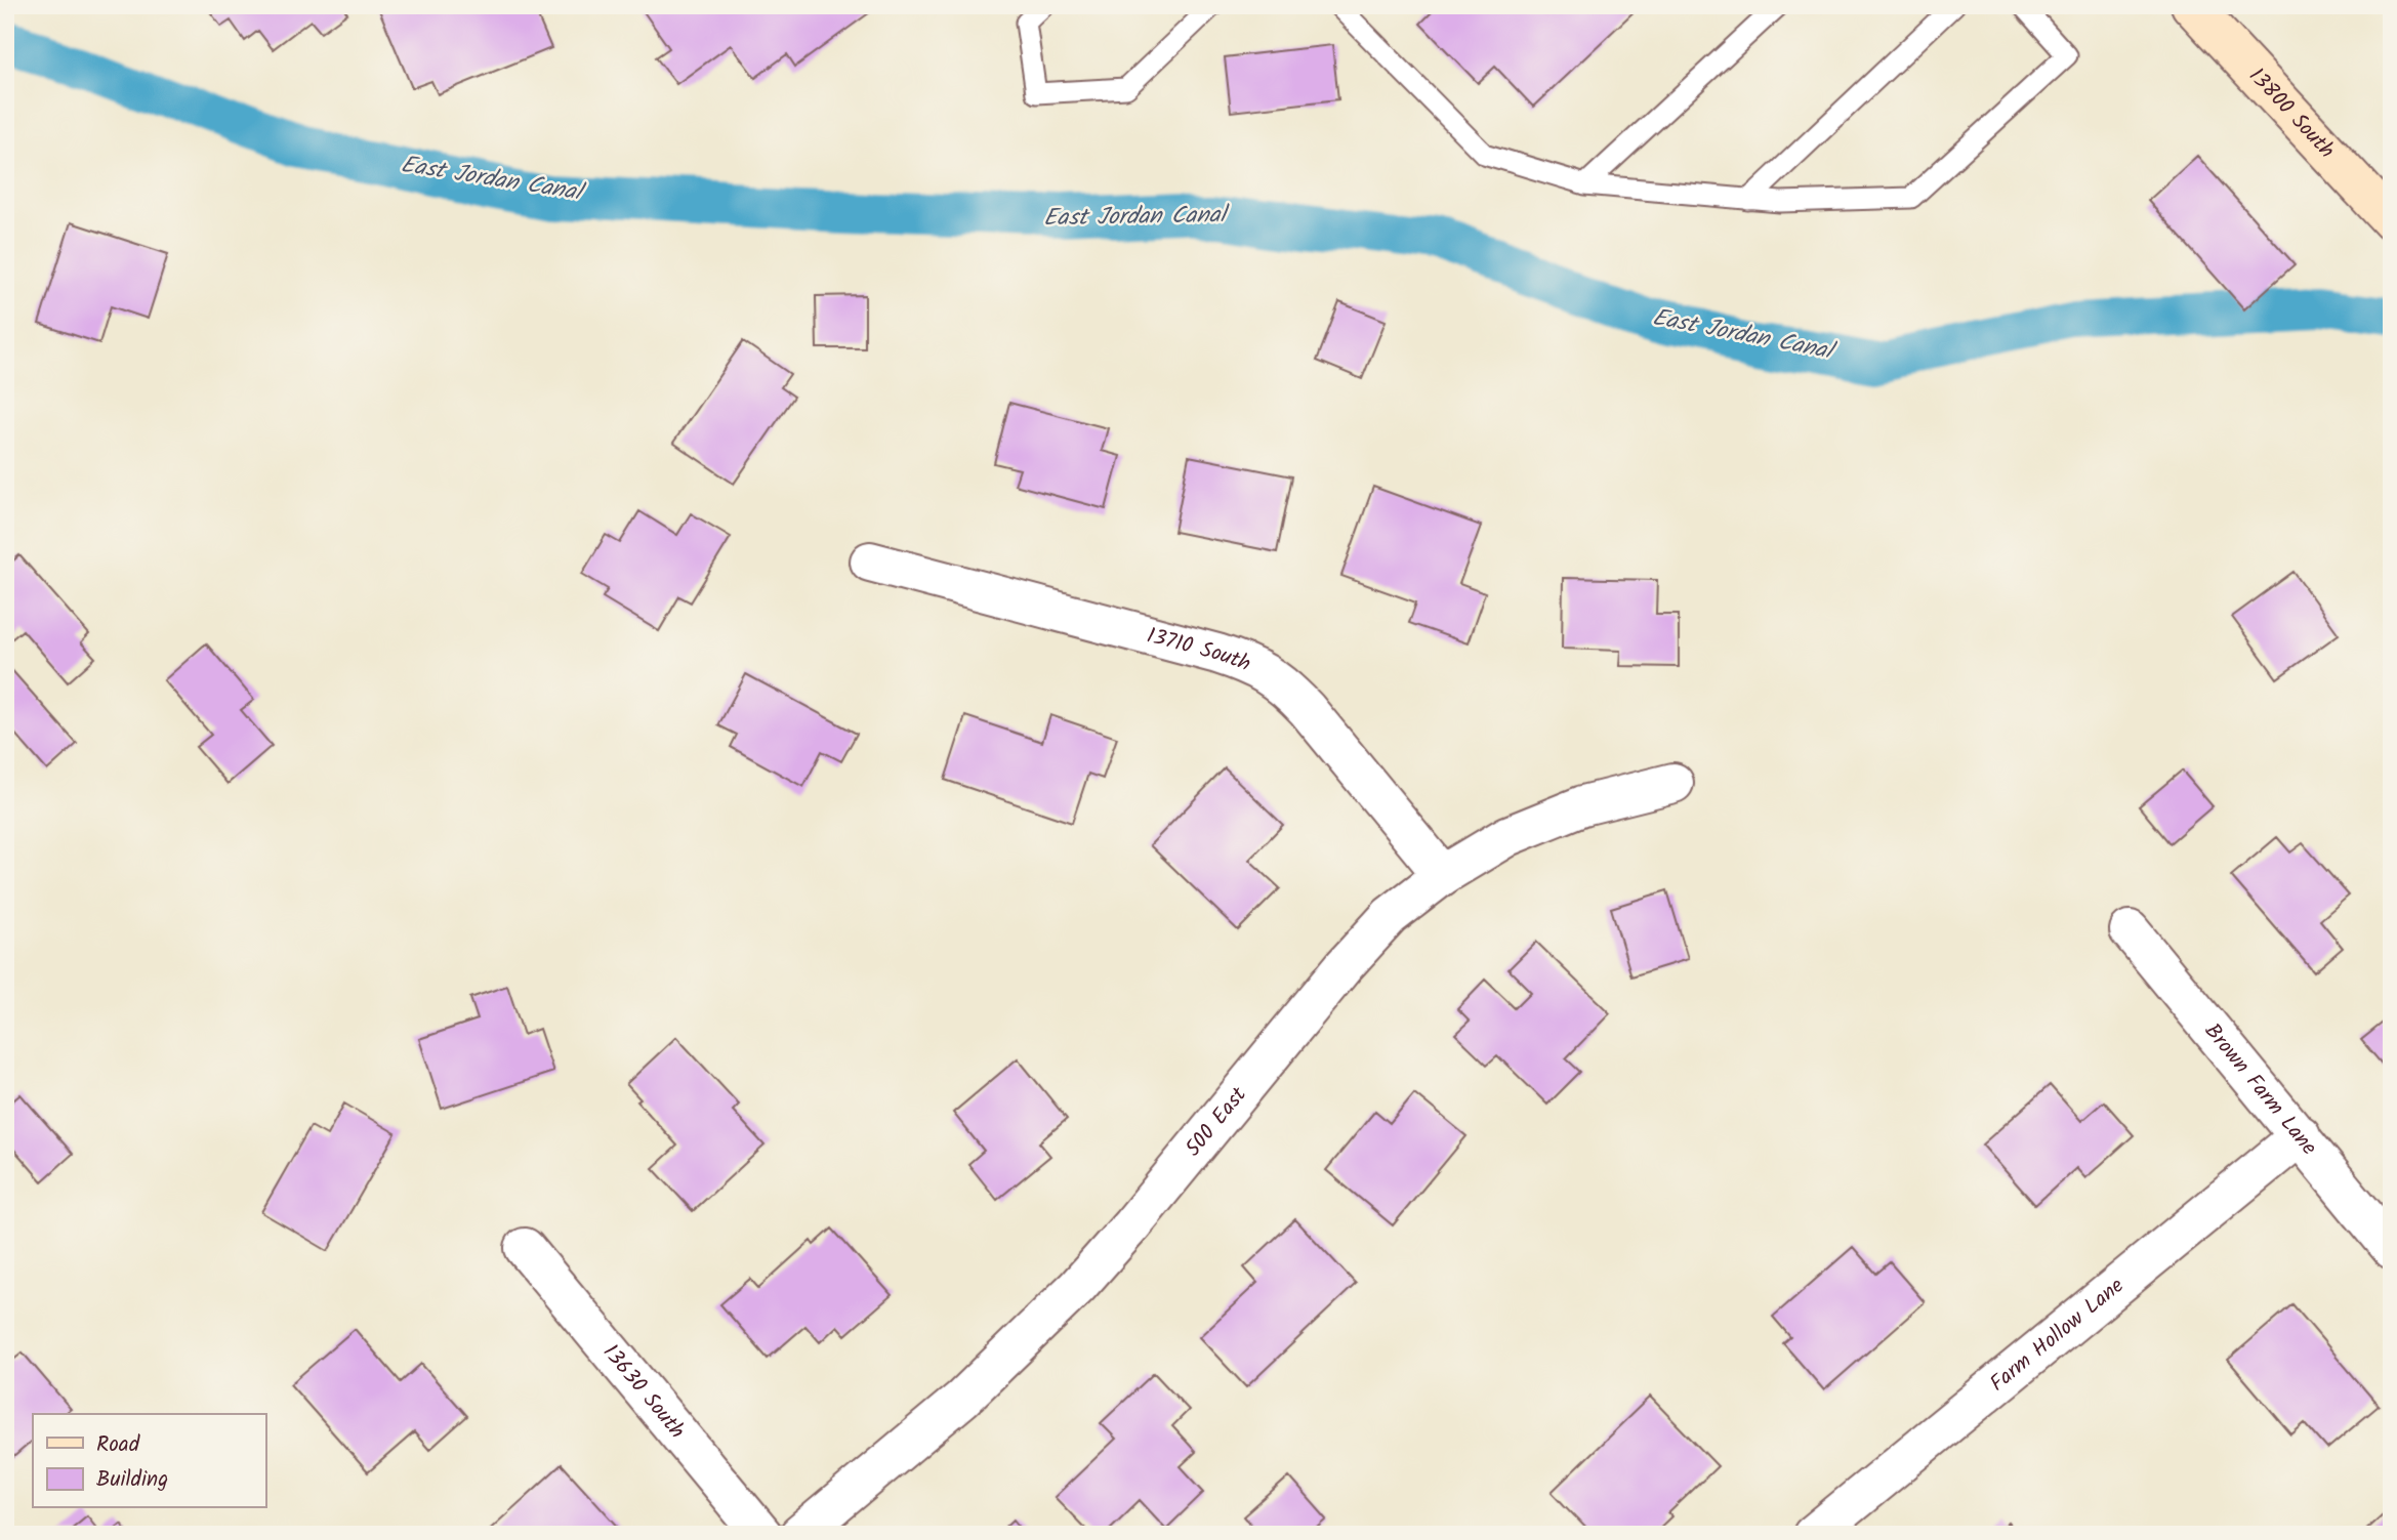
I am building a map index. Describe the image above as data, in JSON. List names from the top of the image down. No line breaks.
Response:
{"streets":{"main road":["13800 South"],"street":["13710 South","Brown Farm Lane","500 East","Farm Hollow Lane","13630 South"]},"crossings":[["13710 South","500 East"],["Brown Farm Lane","Farm Hollow Lane"]],"water":["East Jordan Canal"],"legend":["Road","Building"]}
